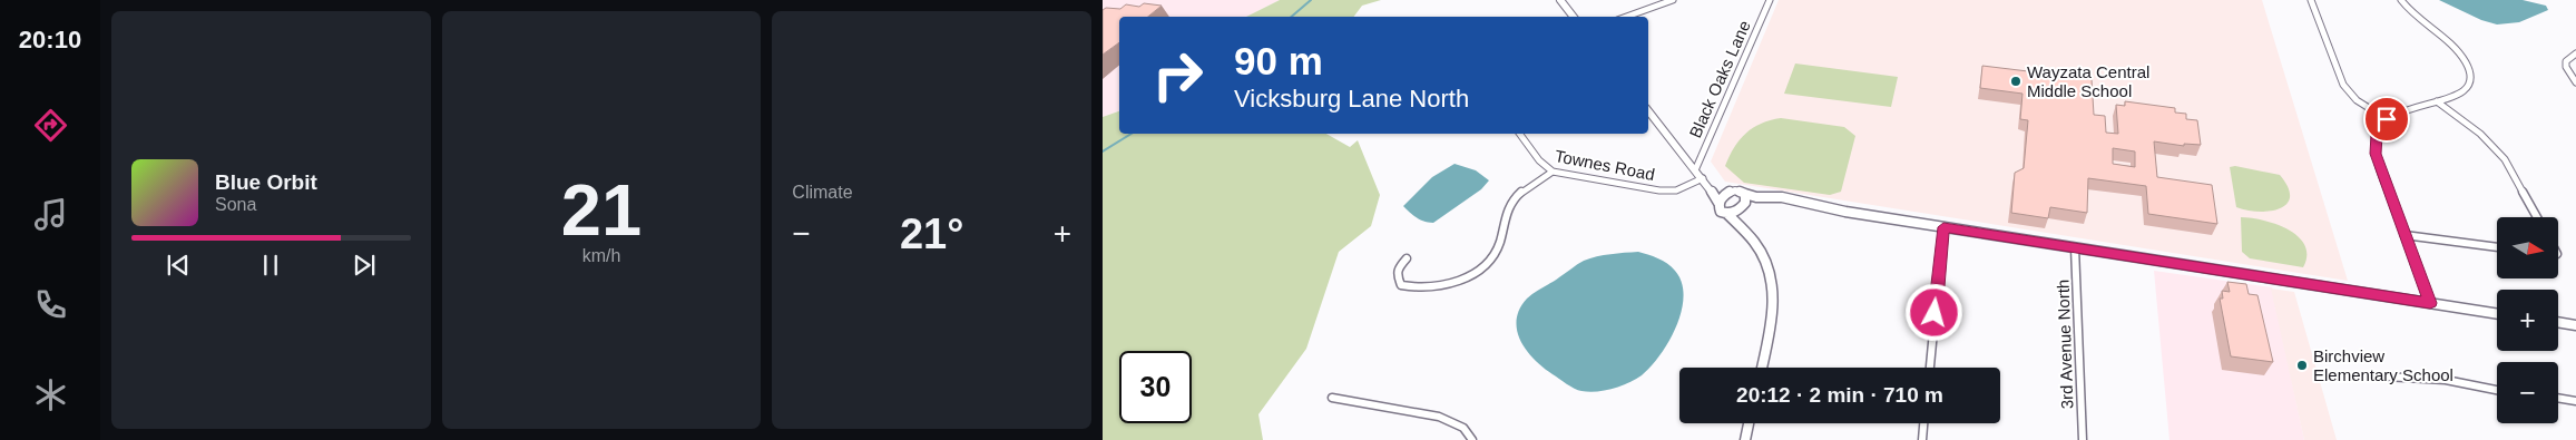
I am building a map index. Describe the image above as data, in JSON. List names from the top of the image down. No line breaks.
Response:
{"streets":{"street":["Black Oaks Lane","Townes Road","3rd Avenue North"]},"places":["Wayzata Central Middle School","Birchview Elementary School"],"north":"right","page":{"tabs":"20:10","tile":[["21","km/h"],"Climate"],"turn":["90 m","Vicksburg Lane North"],"song":["Blue Orbit","Sona"],"heat":["−","21°","+"],"map_buttons":["+","−"],"limit":"30","trip":"20:12 · 2 min · 710 m"}}
